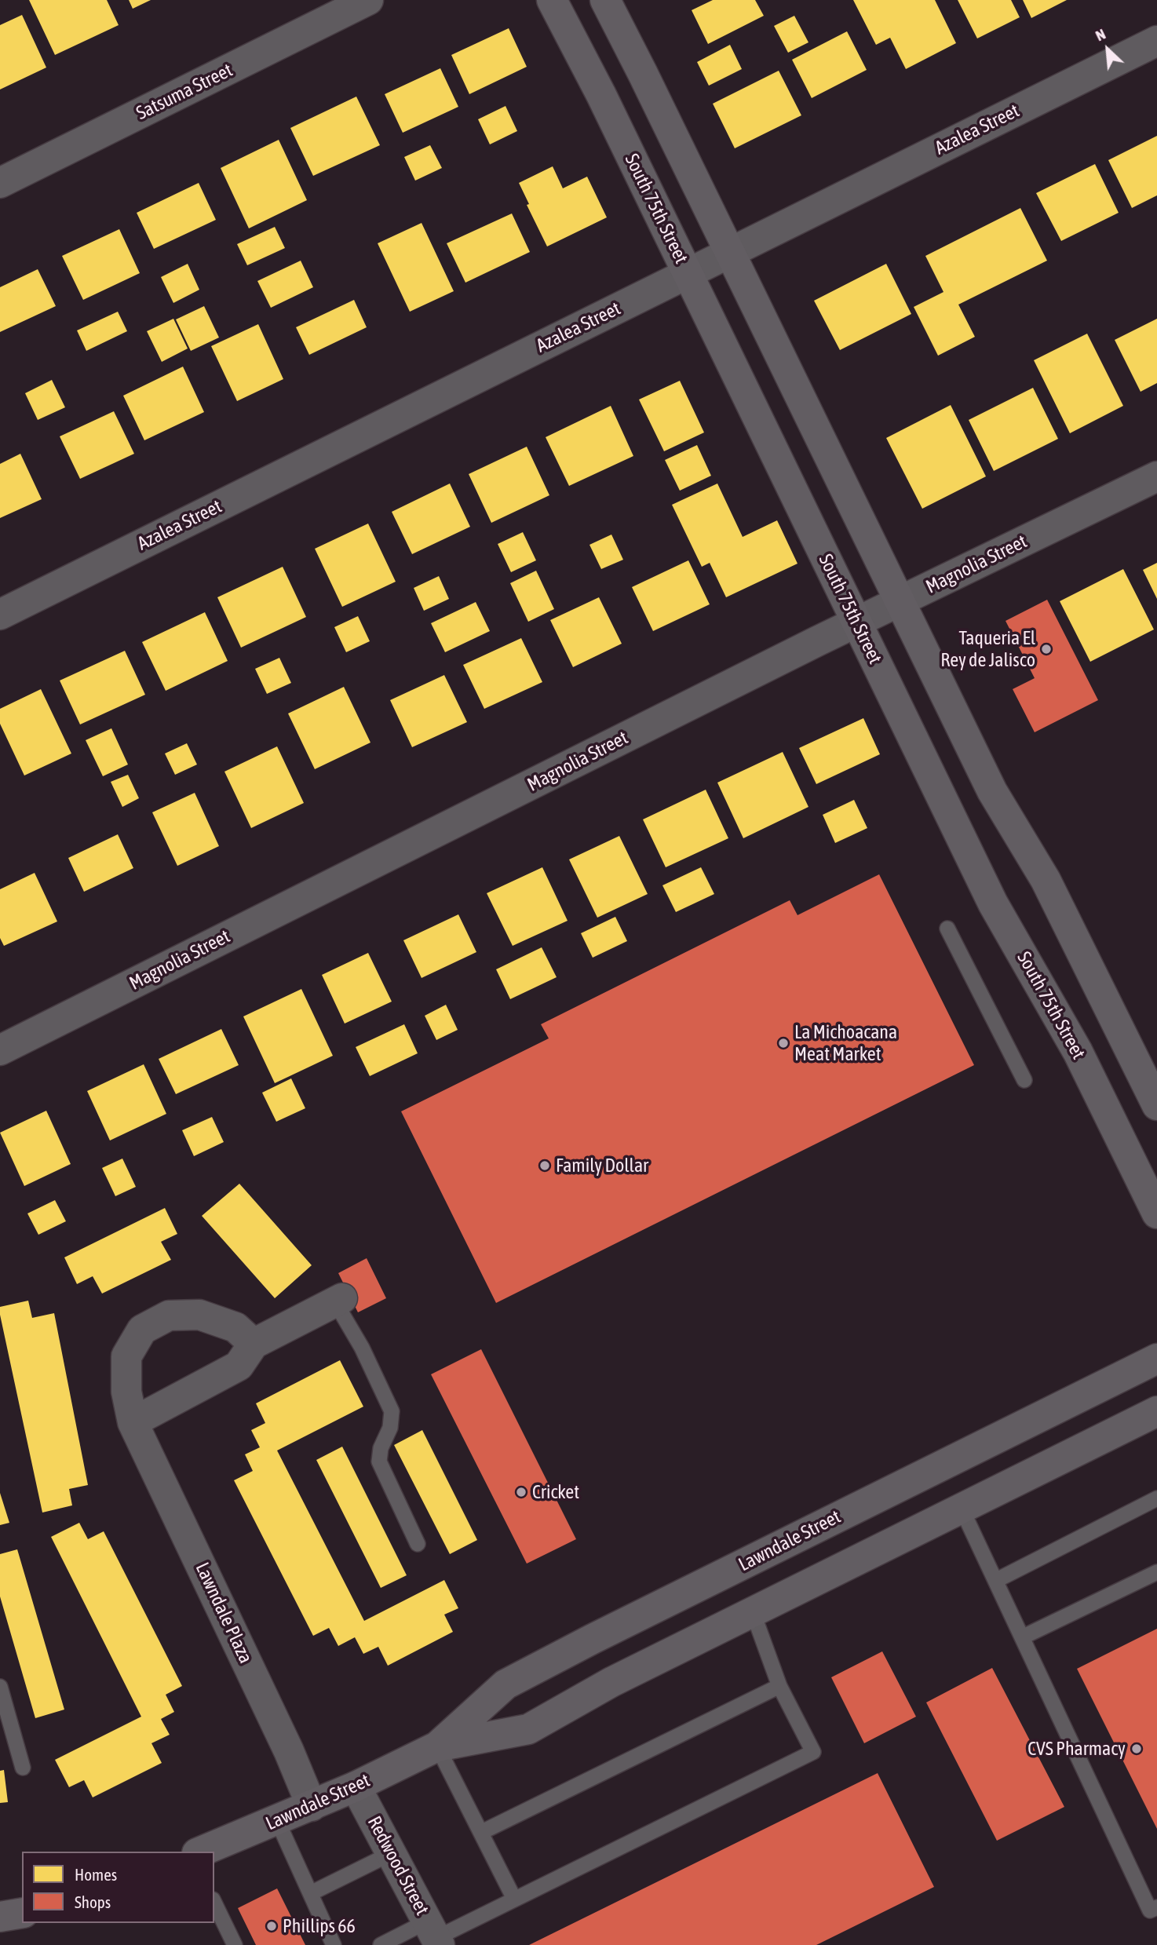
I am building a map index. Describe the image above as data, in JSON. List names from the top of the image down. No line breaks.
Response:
{"streets":{"main road":["South 75th Street","Lawndale Street"],"street":["Satsuma Street","Azalea Street","Magnolia Street","Lawndale Plaza","Redwood Street"]},"crossings":[["Azalea Street","South 75th Street"],["South 75th Street","Magnolia Street"],["Lawndale Street","Lawndale Plaza"],["Lawndale Street","Redwood Street"]],"places":["Taqueria El Rey de Jalisco","La Michoacana Meat Market","Family Dollar","Cricket","CVS Pharmacy","Phillips 66"],"legend":["Homes","Shops"],"north":"top left"}
